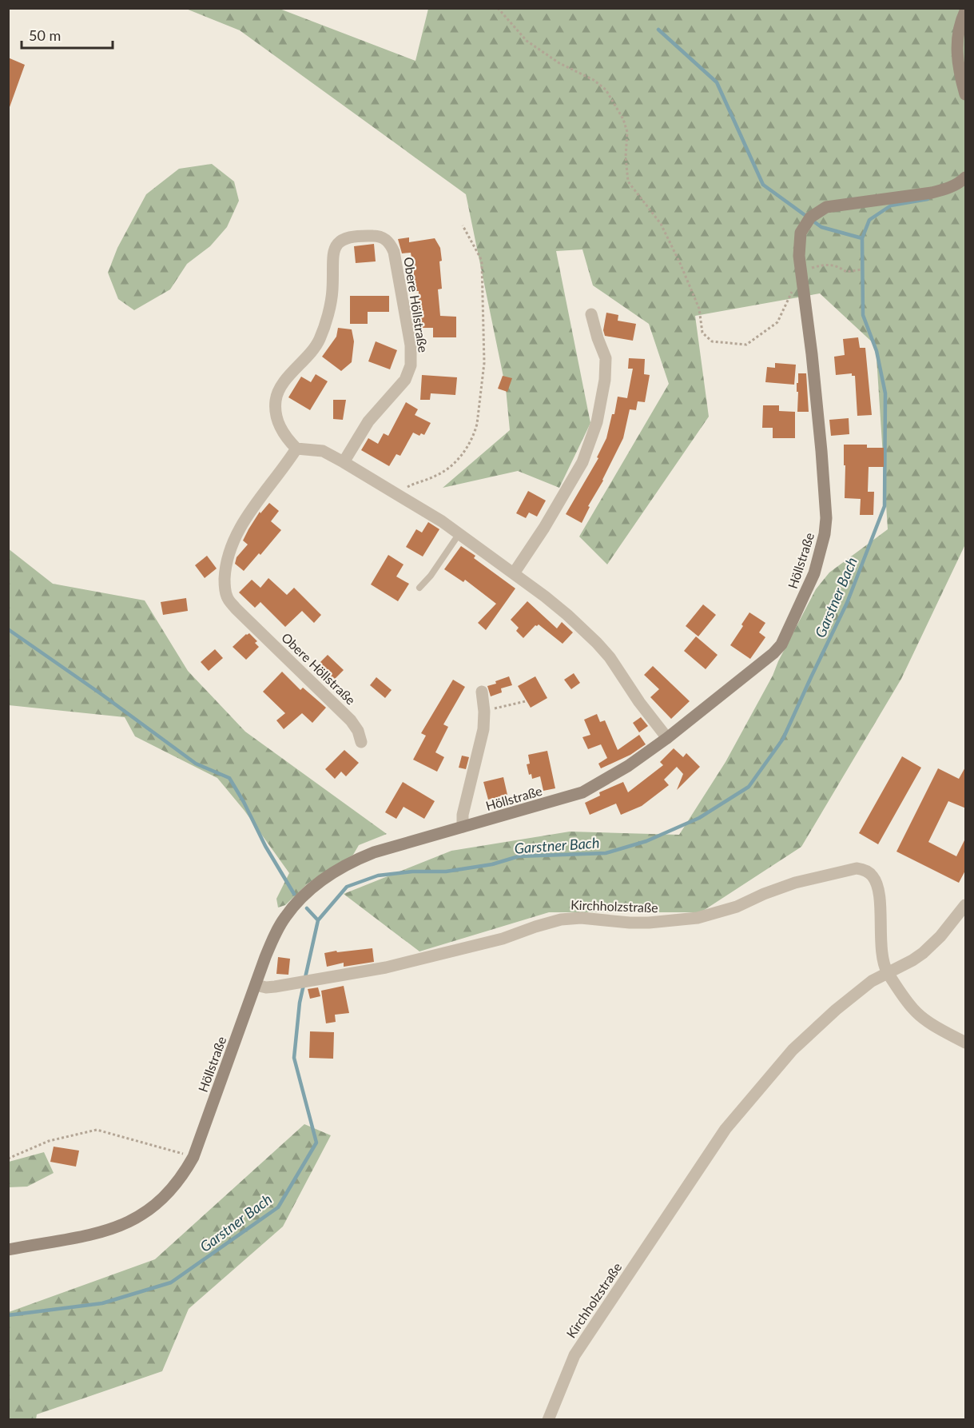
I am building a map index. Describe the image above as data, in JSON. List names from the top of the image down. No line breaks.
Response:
{"streets":{"street":["Obere Höllstraße","Höllstraße","Kirchholzstraße"]},"crossings":[["Höllstraße","Kirchholzstraße"]],"water":["Garstner Bach"],"scale_bar":"50 m"}
